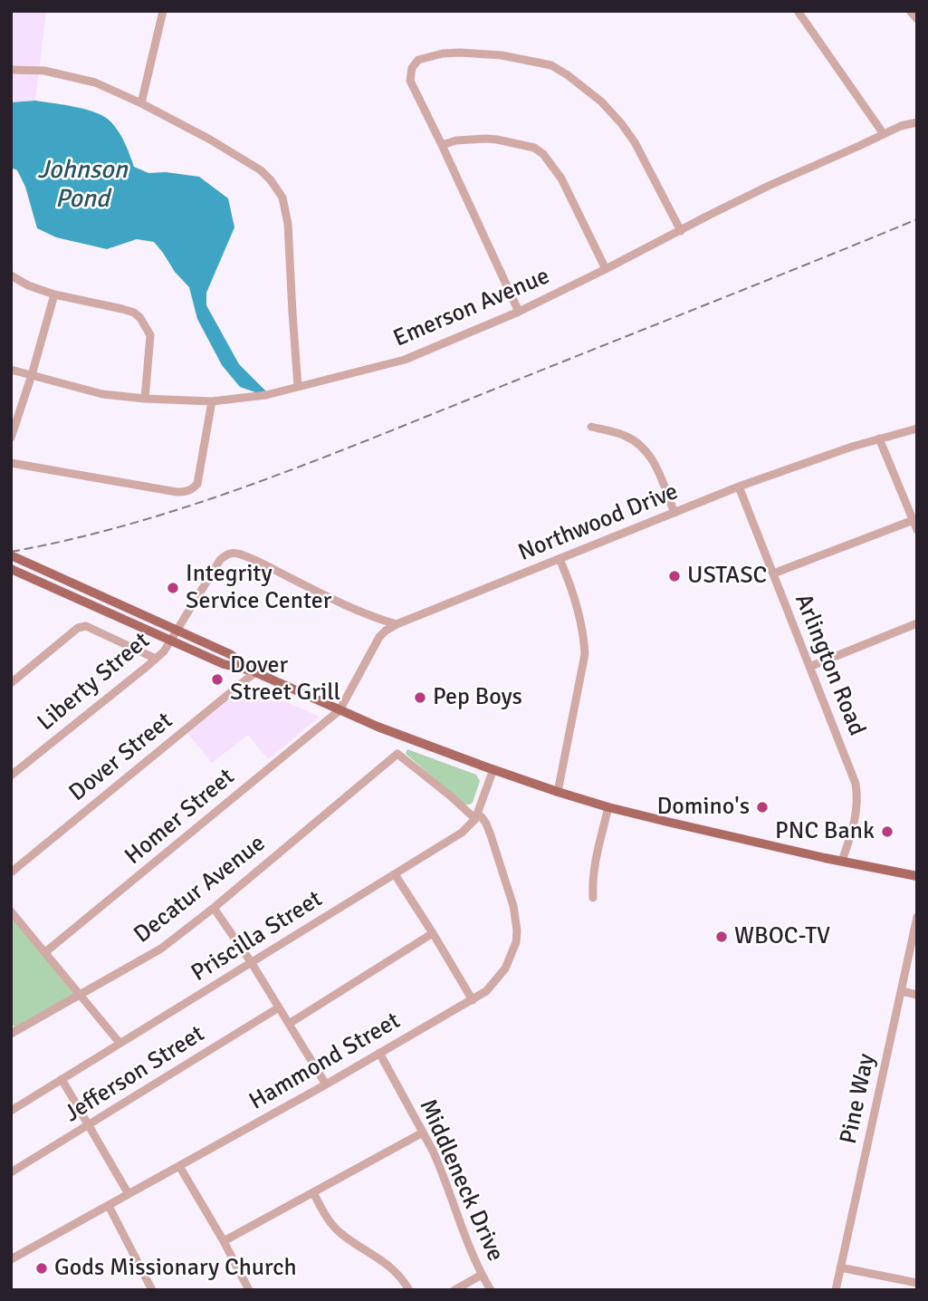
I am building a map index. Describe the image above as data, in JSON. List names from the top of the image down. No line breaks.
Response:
{"streets":{"street":["Emerson Avenue","Northwood Drive","Arlington Road","Liberty Street","Dover Street","Homer Street","Decatur Avenue","Priscilla Street","Hammond Street","Jefferson Street","Pine Way","Middleneck Drive"]},"crossings":[["Northwood Drive","Arlington Road"],["Northwood Drive","Liberty Street"],["Northwood Drive","Homer Street"],["Decatur Avenue","Hammond Street"],["Priscilla Street","Hammond Street"],["Hammond Street","Middleneck Drive"]],"water":["Johnson Pond"],"places":["USTASC","Integrity Service Center","Dover Street Grill","Pep Boys","Domino's","PNC Bank","WBOC-TV","Gods Missionary Church"]}
